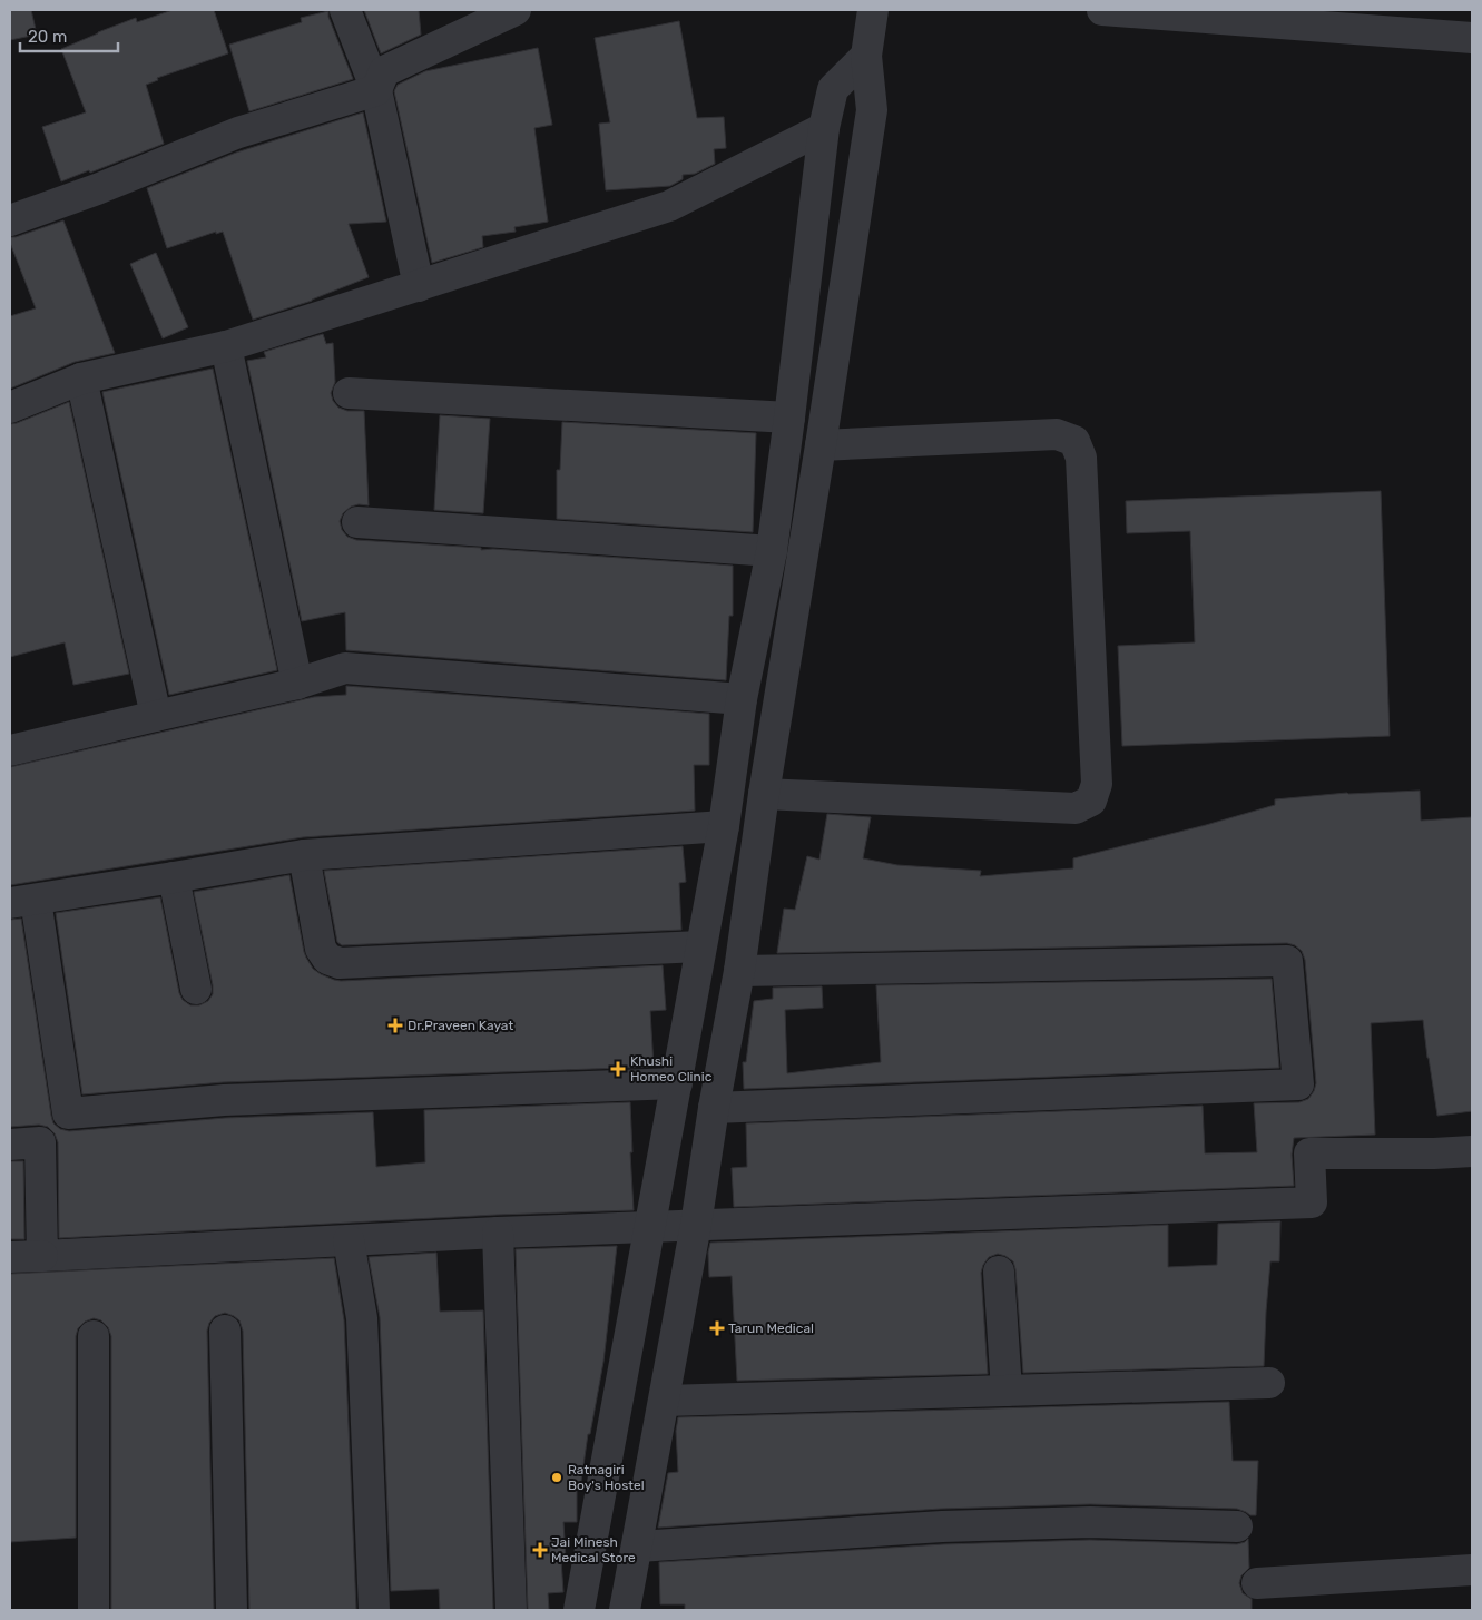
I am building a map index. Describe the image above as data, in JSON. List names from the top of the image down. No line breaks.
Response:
{"places":{"health":["Dr.Praveen Kayat","Khushi Homeo Clinic","Tarun Medical","Jai Minesh Medical Store"],"other":["Ratnagiri Boy's Hostel"]},"scale_bar":"20 m"}
